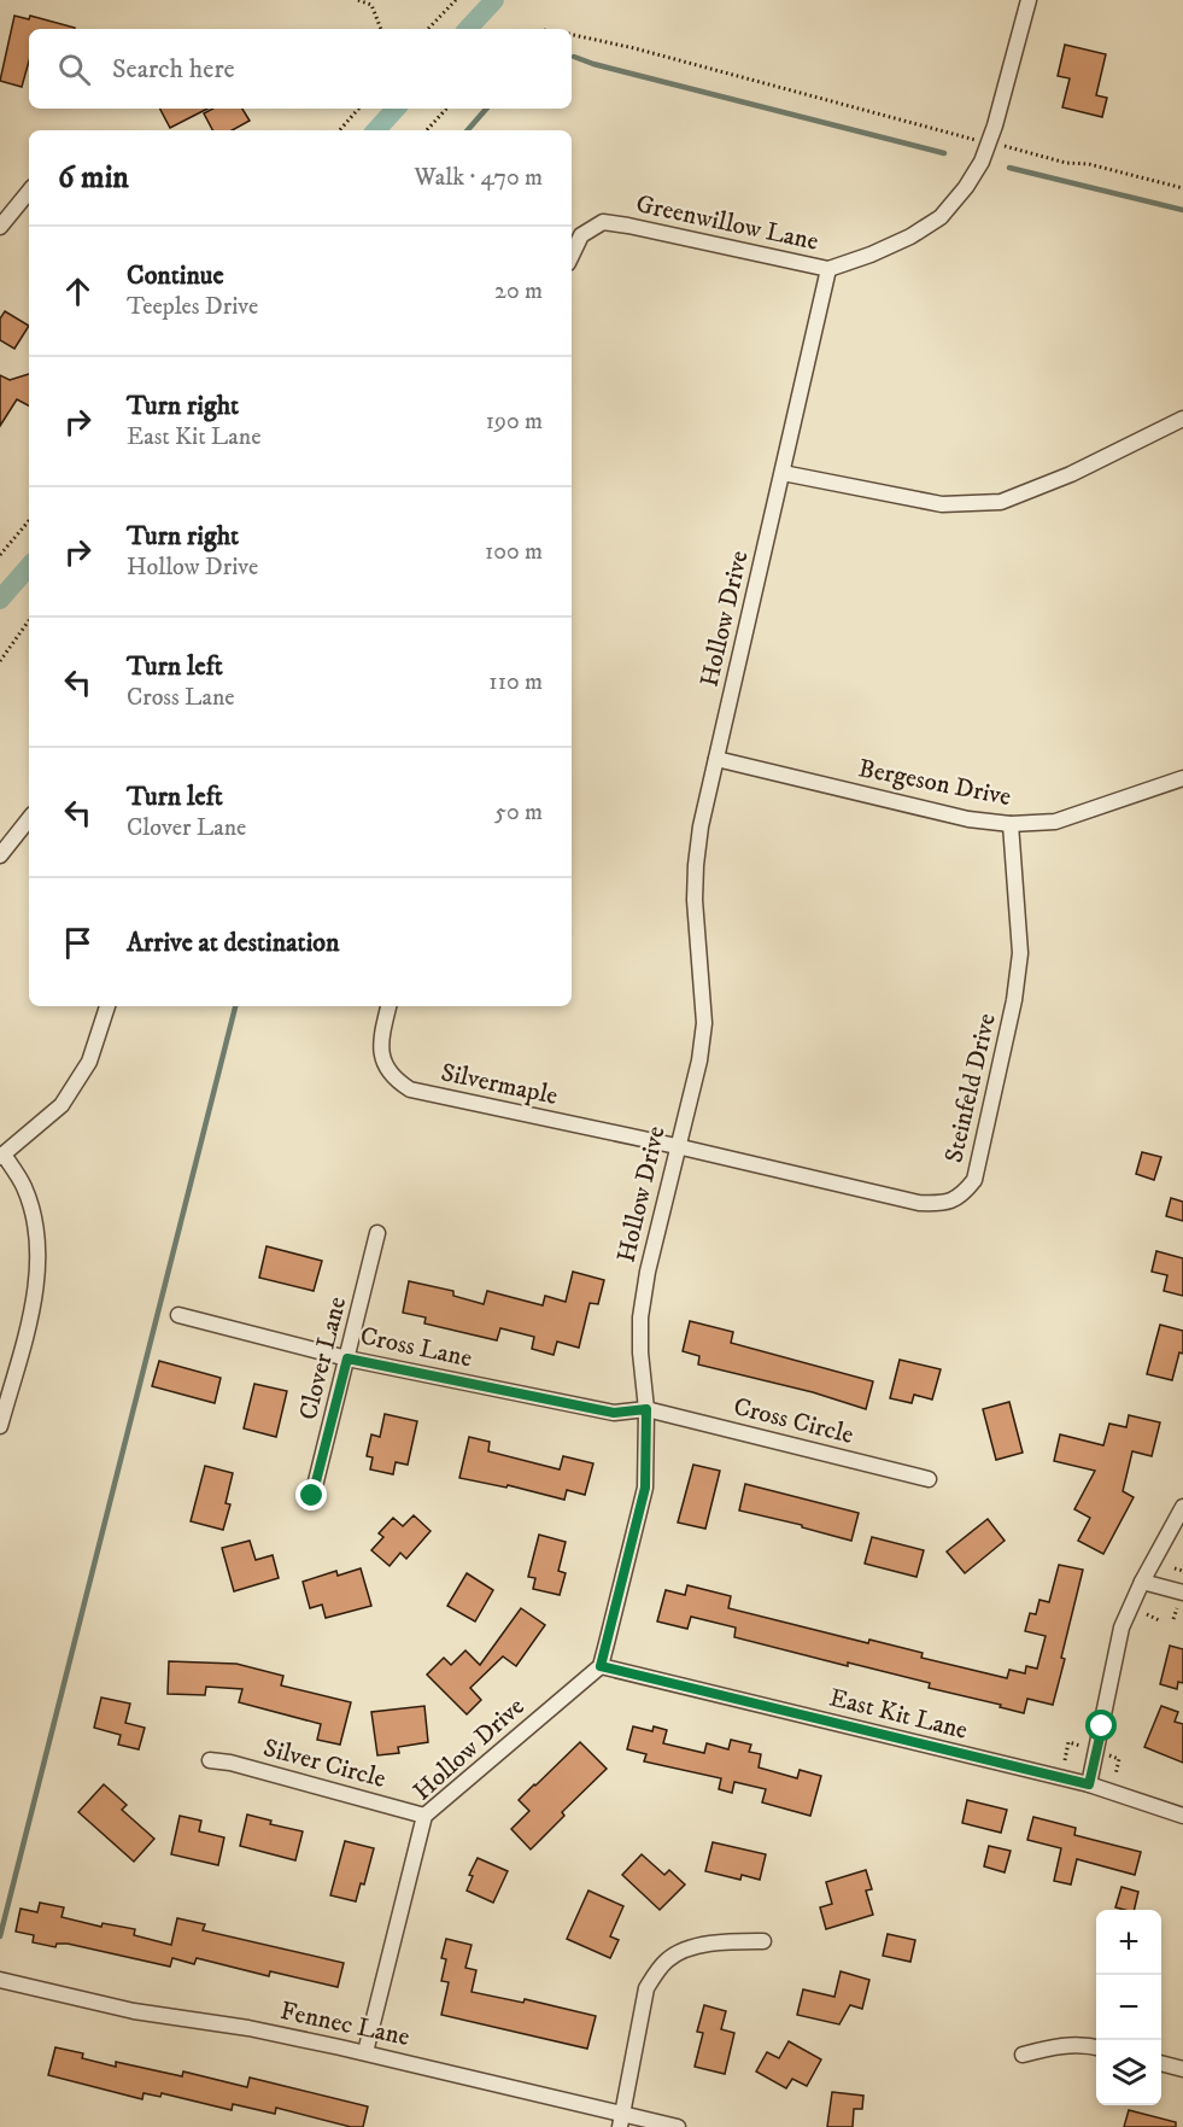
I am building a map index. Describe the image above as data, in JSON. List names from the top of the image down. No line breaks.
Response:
{"streets":{"street":["Greenwillow Lane","Hollow Drive","Bergeson Drive","Silvermaple","Steinfeld Drive","Cross Lane","Clover Lane","Cross Circle","East Kit Lane","Silver Circle","Fennec Lane"]},"crossings":[["Greenwillow Lane","Hollow Drive"],["Hollow Drive","Bergeson Drive"],["Hollow Drive","Silvermaple"],["Hollow Drive","Steinfeld Drive"],["Hollow Drive","Cross Lane"],["Hollow Drive","Cross Circle"],["Hollow Drive","East Kit Lane"],["Hollow Drive","Silver Circle"],["Hollow Drive","Fennec Lane"],["Bergeson Drive","Steinfeld Drive"],["Silvermaple","Steinfeld Drive"],["Cross Lane","Clover Lane"],["Cross Lane","Cross Circle"]],"page":{"search":"Search here","heading":["6 min","Walk · 470 m"],"list":[["Continue","Teeples Drive","20 m"],["Turn right","East Kit Lane","190 m"],["Turn right","Hollow Drive","100 m"],["Turn left","Cross Lane","110 m"],["Turn left","Clover Lane","50 m"],"Arrive at destination"],"map_buttons":["+","−"]}}
